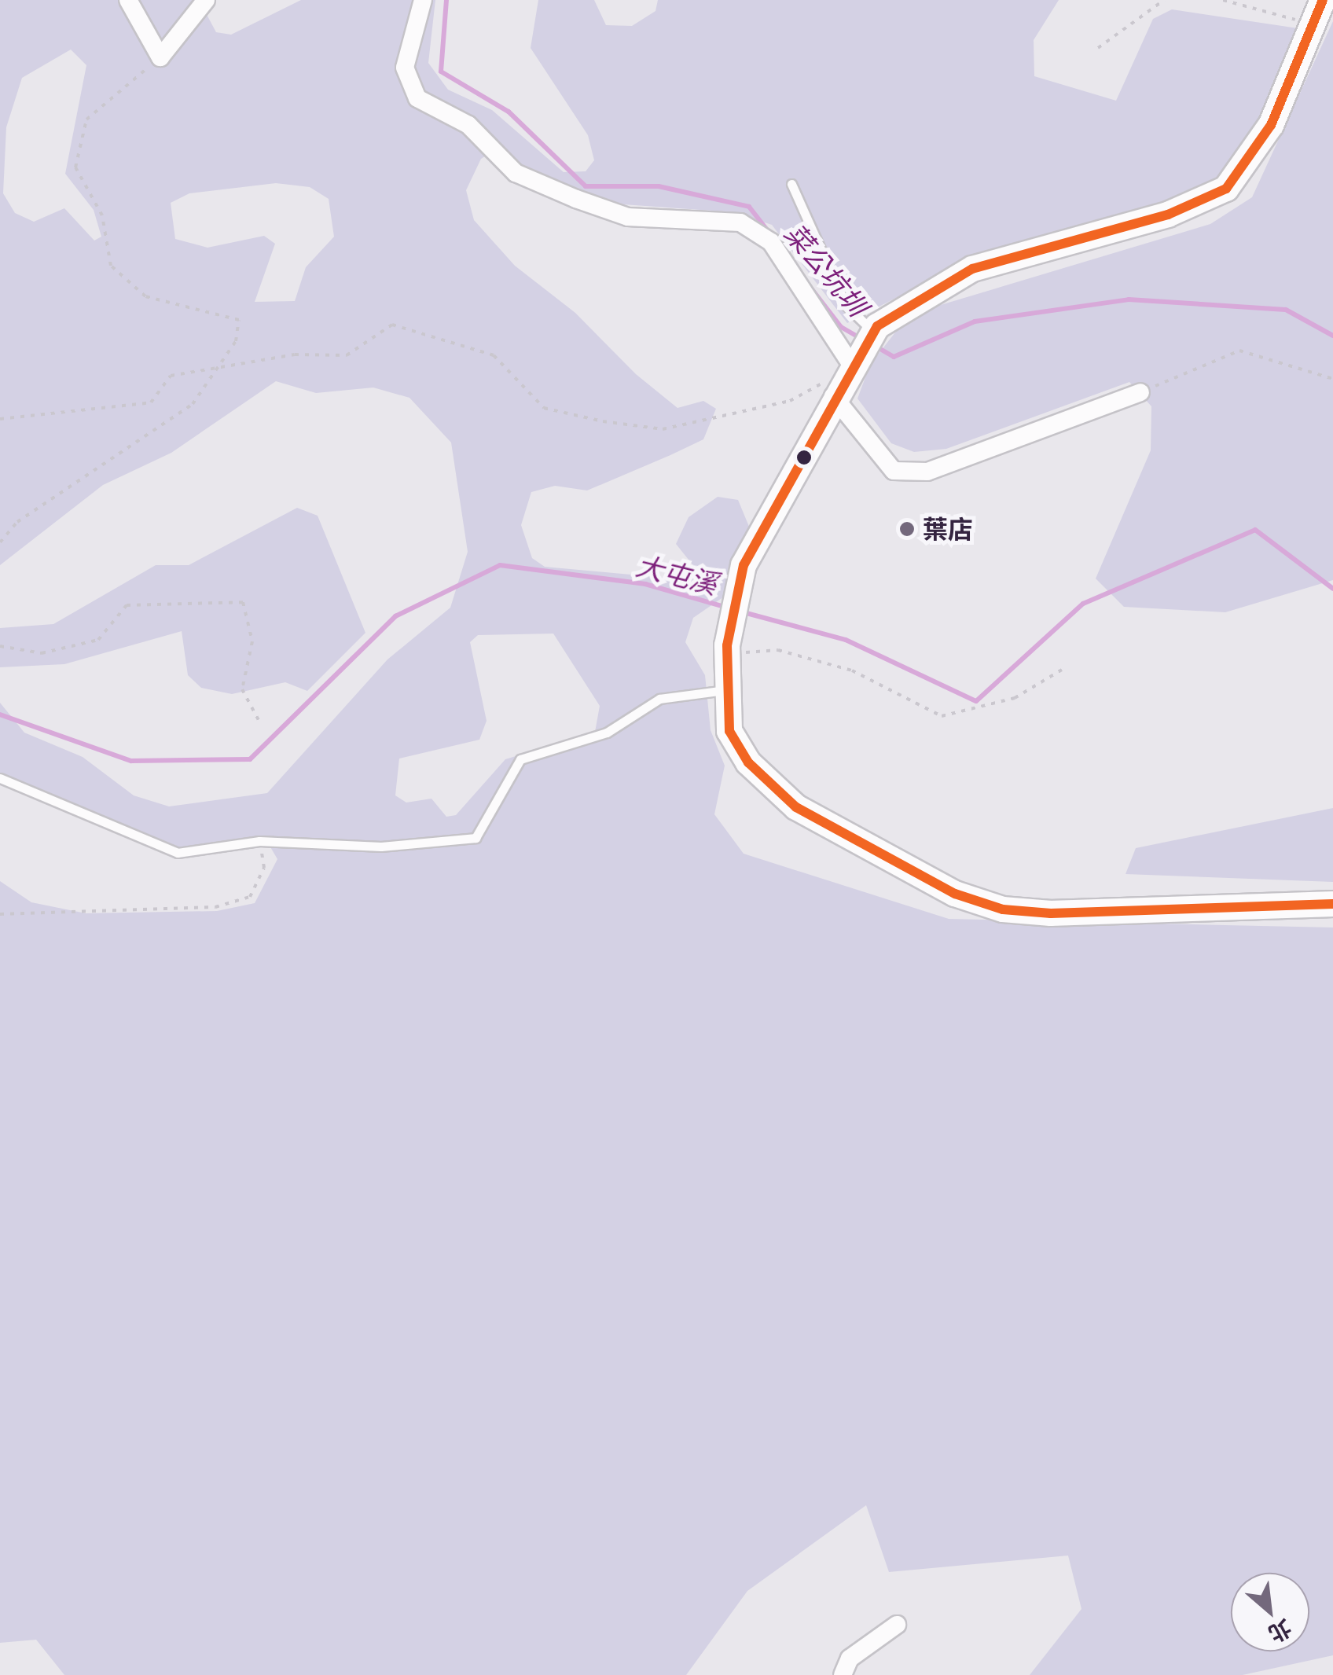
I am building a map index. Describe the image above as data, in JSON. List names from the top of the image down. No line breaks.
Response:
{"water":["菜公坑圳","大屯溪"],"places":["葉店"],"north":"bottom right"}
